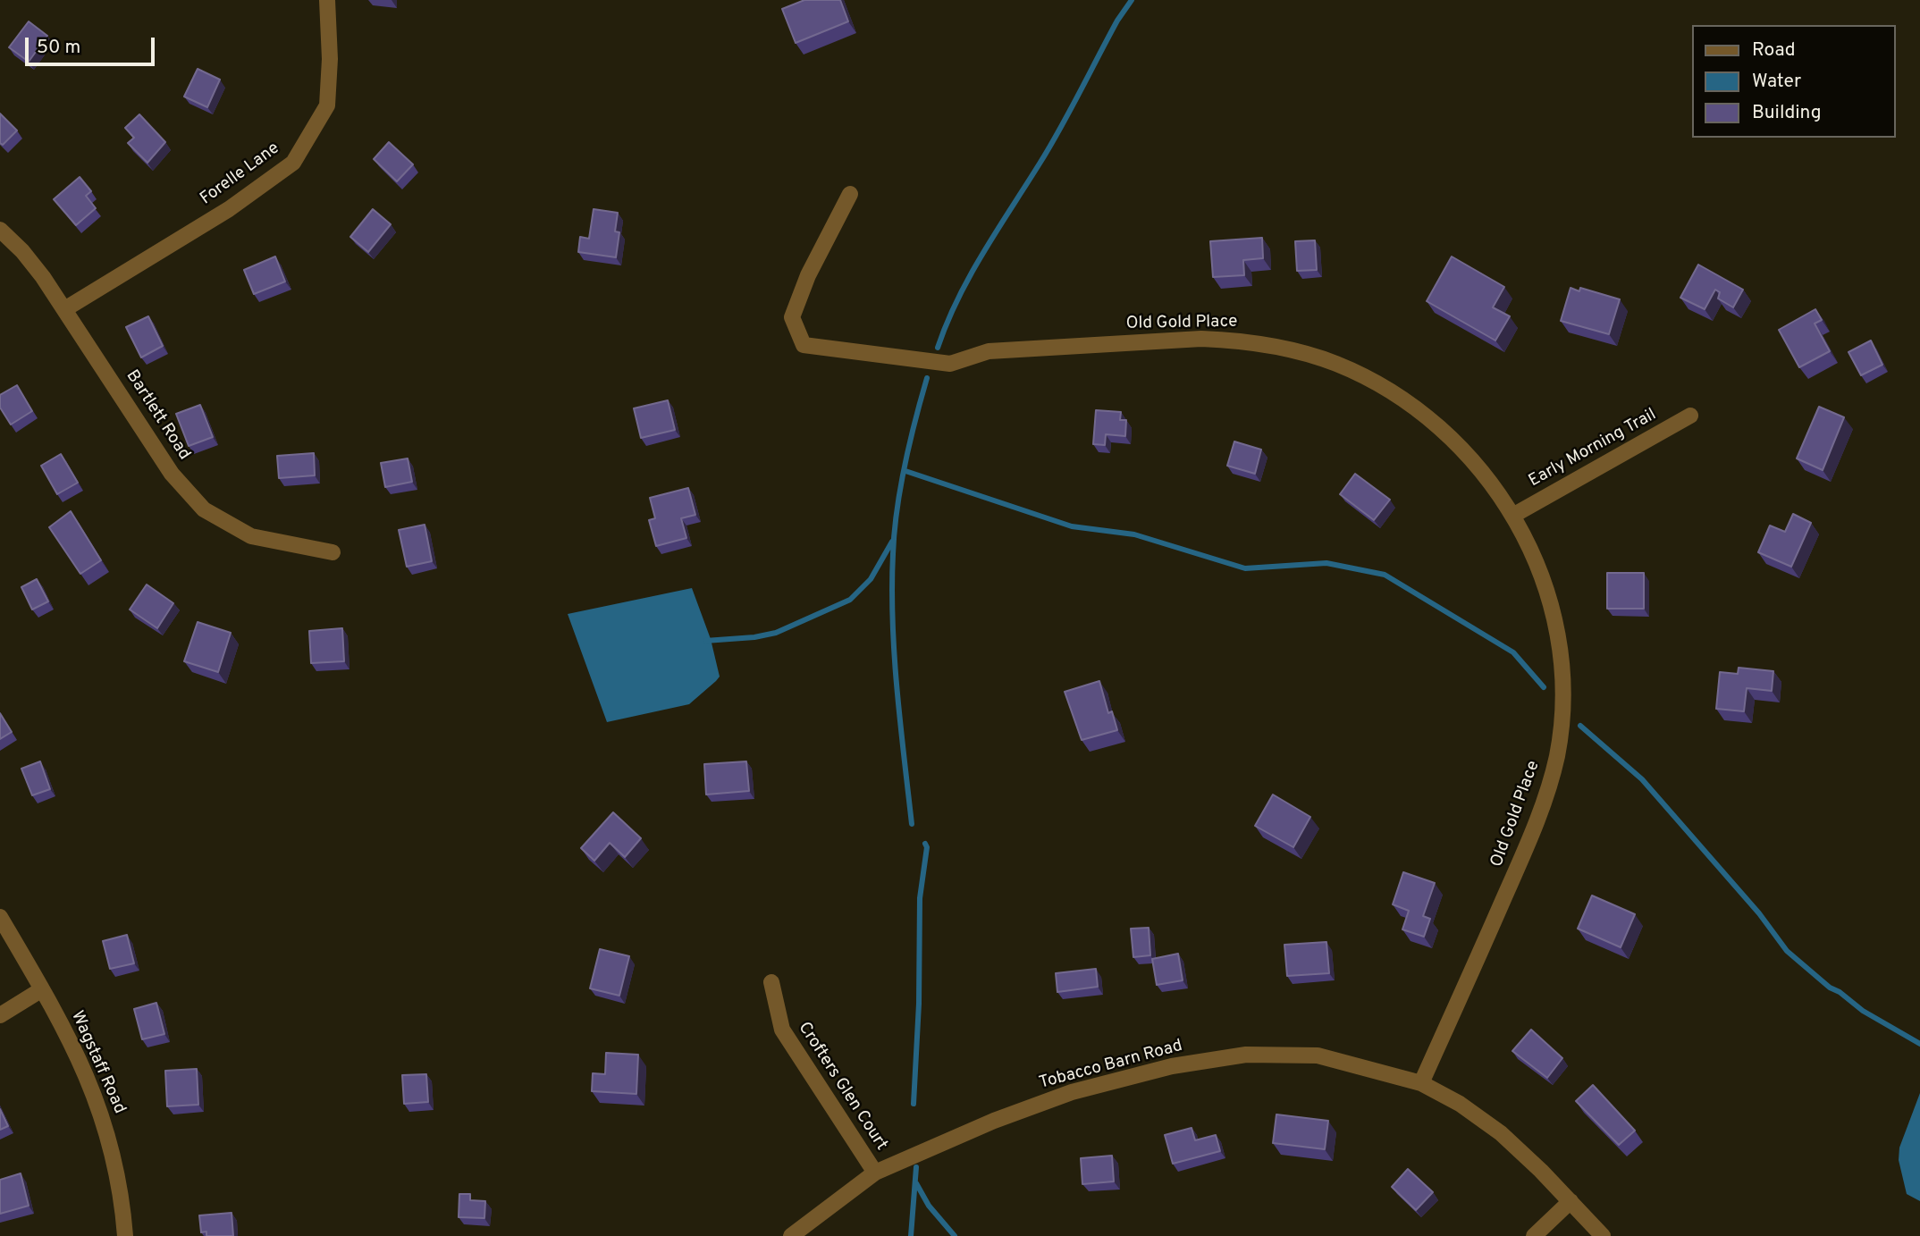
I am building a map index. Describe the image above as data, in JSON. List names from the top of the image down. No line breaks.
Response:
{"streets":{"street":["Forelle Lane","Old Gold Place","Bartlett Road","Early Morning Trail","Wagstaff Road","Tobacco Barn Road","Crofters Glen Court"]},"crossings":[["Forelle Lane","Bartlett Road"],["Old Gold Place","Early Morning Trail"],["Old Gold Place","Tobacco Barn Road"],["Tobacco Barn Road","Crofters Glen Court"]],"legend":["Road","Water","Building"],"scale_bar":"50 m"}
